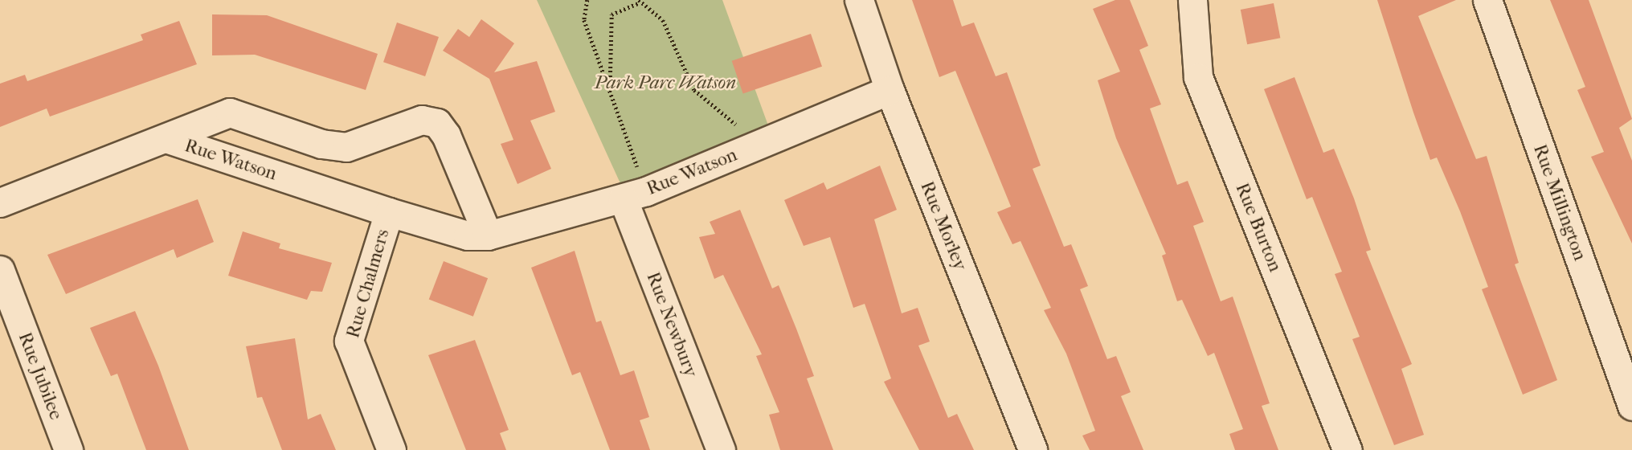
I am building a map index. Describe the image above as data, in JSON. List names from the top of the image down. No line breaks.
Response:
{"streets":{"street":["Rue Watson","Rue Millington","Rue Morley","Rue Burton","Rue Chalmers","Rue Newbury","Rue Jubilee"]},"crossings":[["Rue Watson","Rue Morley"],["Rue Watson","Rue Chalmers"],["Rue Watson","Rue Newbury"]],"parks":["Park Parc Watson"]}
